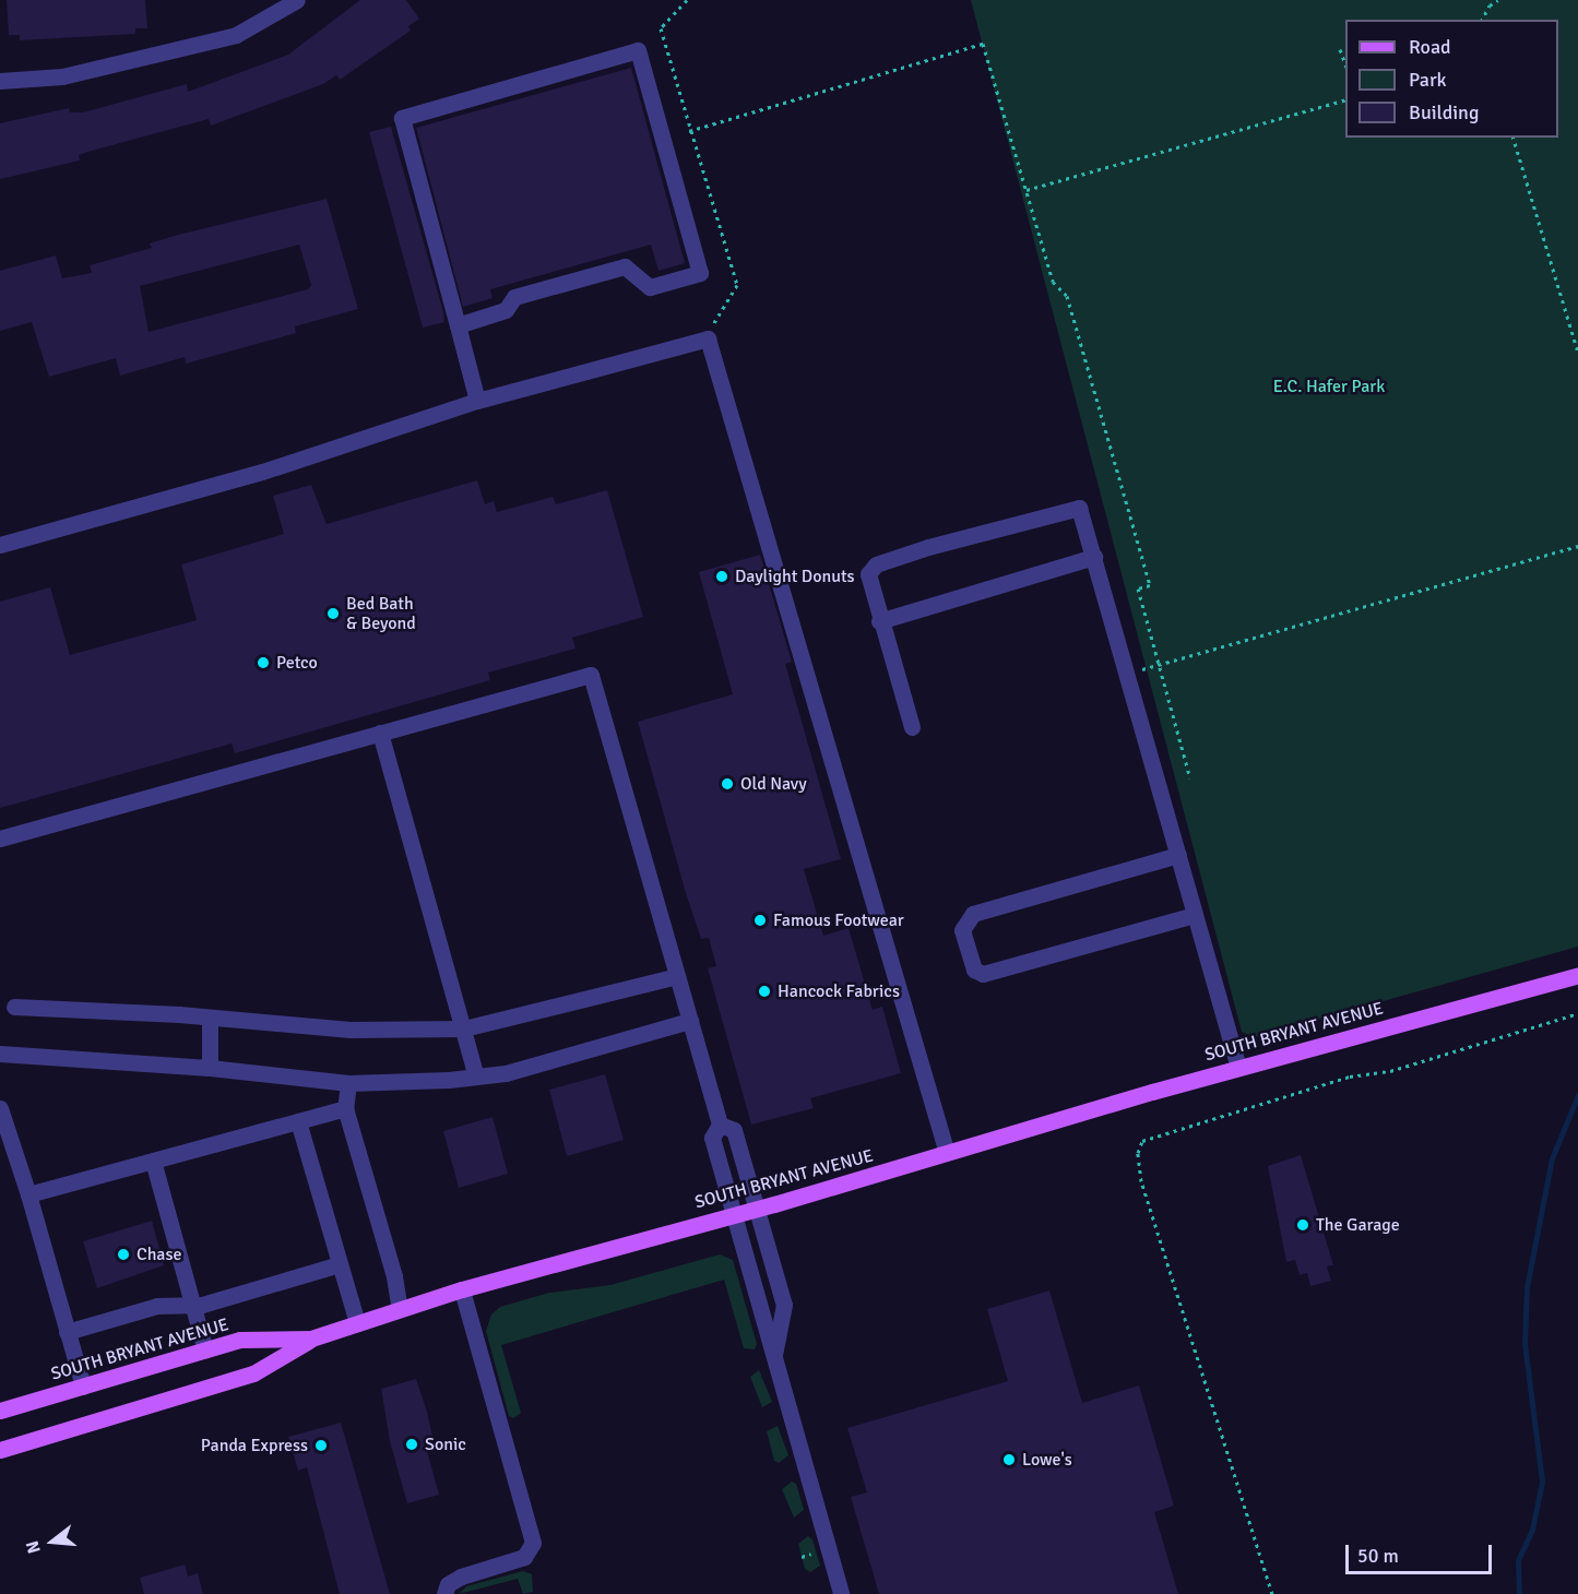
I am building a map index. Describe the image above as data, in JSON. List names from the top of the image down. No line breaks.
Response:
{"streets":{"main road":["SOUTH BRYANT AVENUE"]},"parks":["E.C. Hafer Park"],"places":["Daylight Donuts","Bed Bath & Beyond","Petco","Old Navy","Famous Footwear","Hancock Fabrics","The Garage","Chase","Sonic","Panda Express","Lowe's"],"legend":["Road","Park","Building"],"scale_bar":"50 m","north":"left"}
